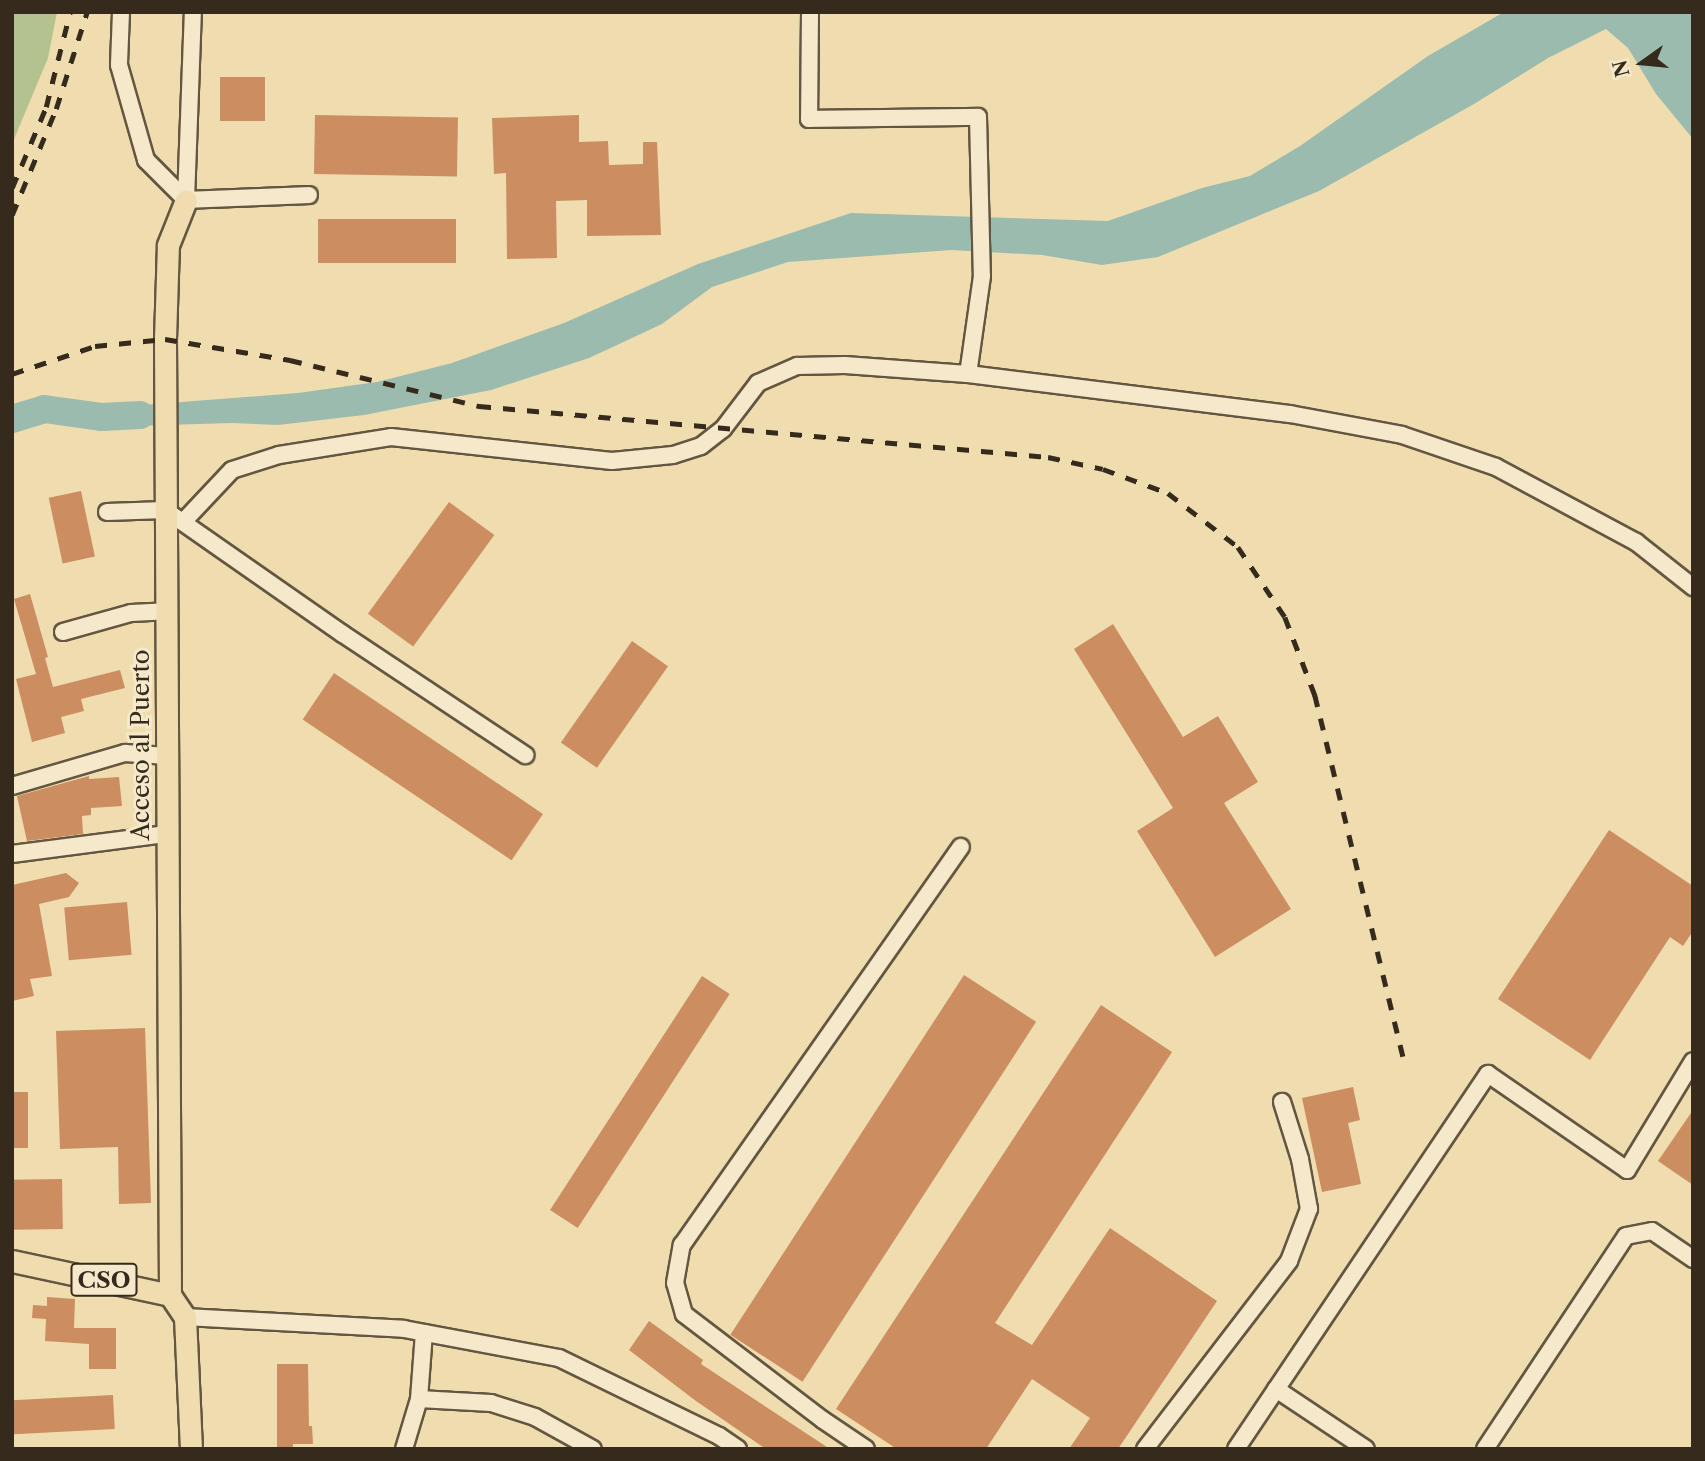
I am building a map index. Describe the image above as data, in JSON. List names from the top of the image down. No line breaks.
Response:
{"streets":{"main road":["Acceso al Puerto","CSO"]},"crossings":[["Acceso al Puerto","CSO"]],"north":"left"}
